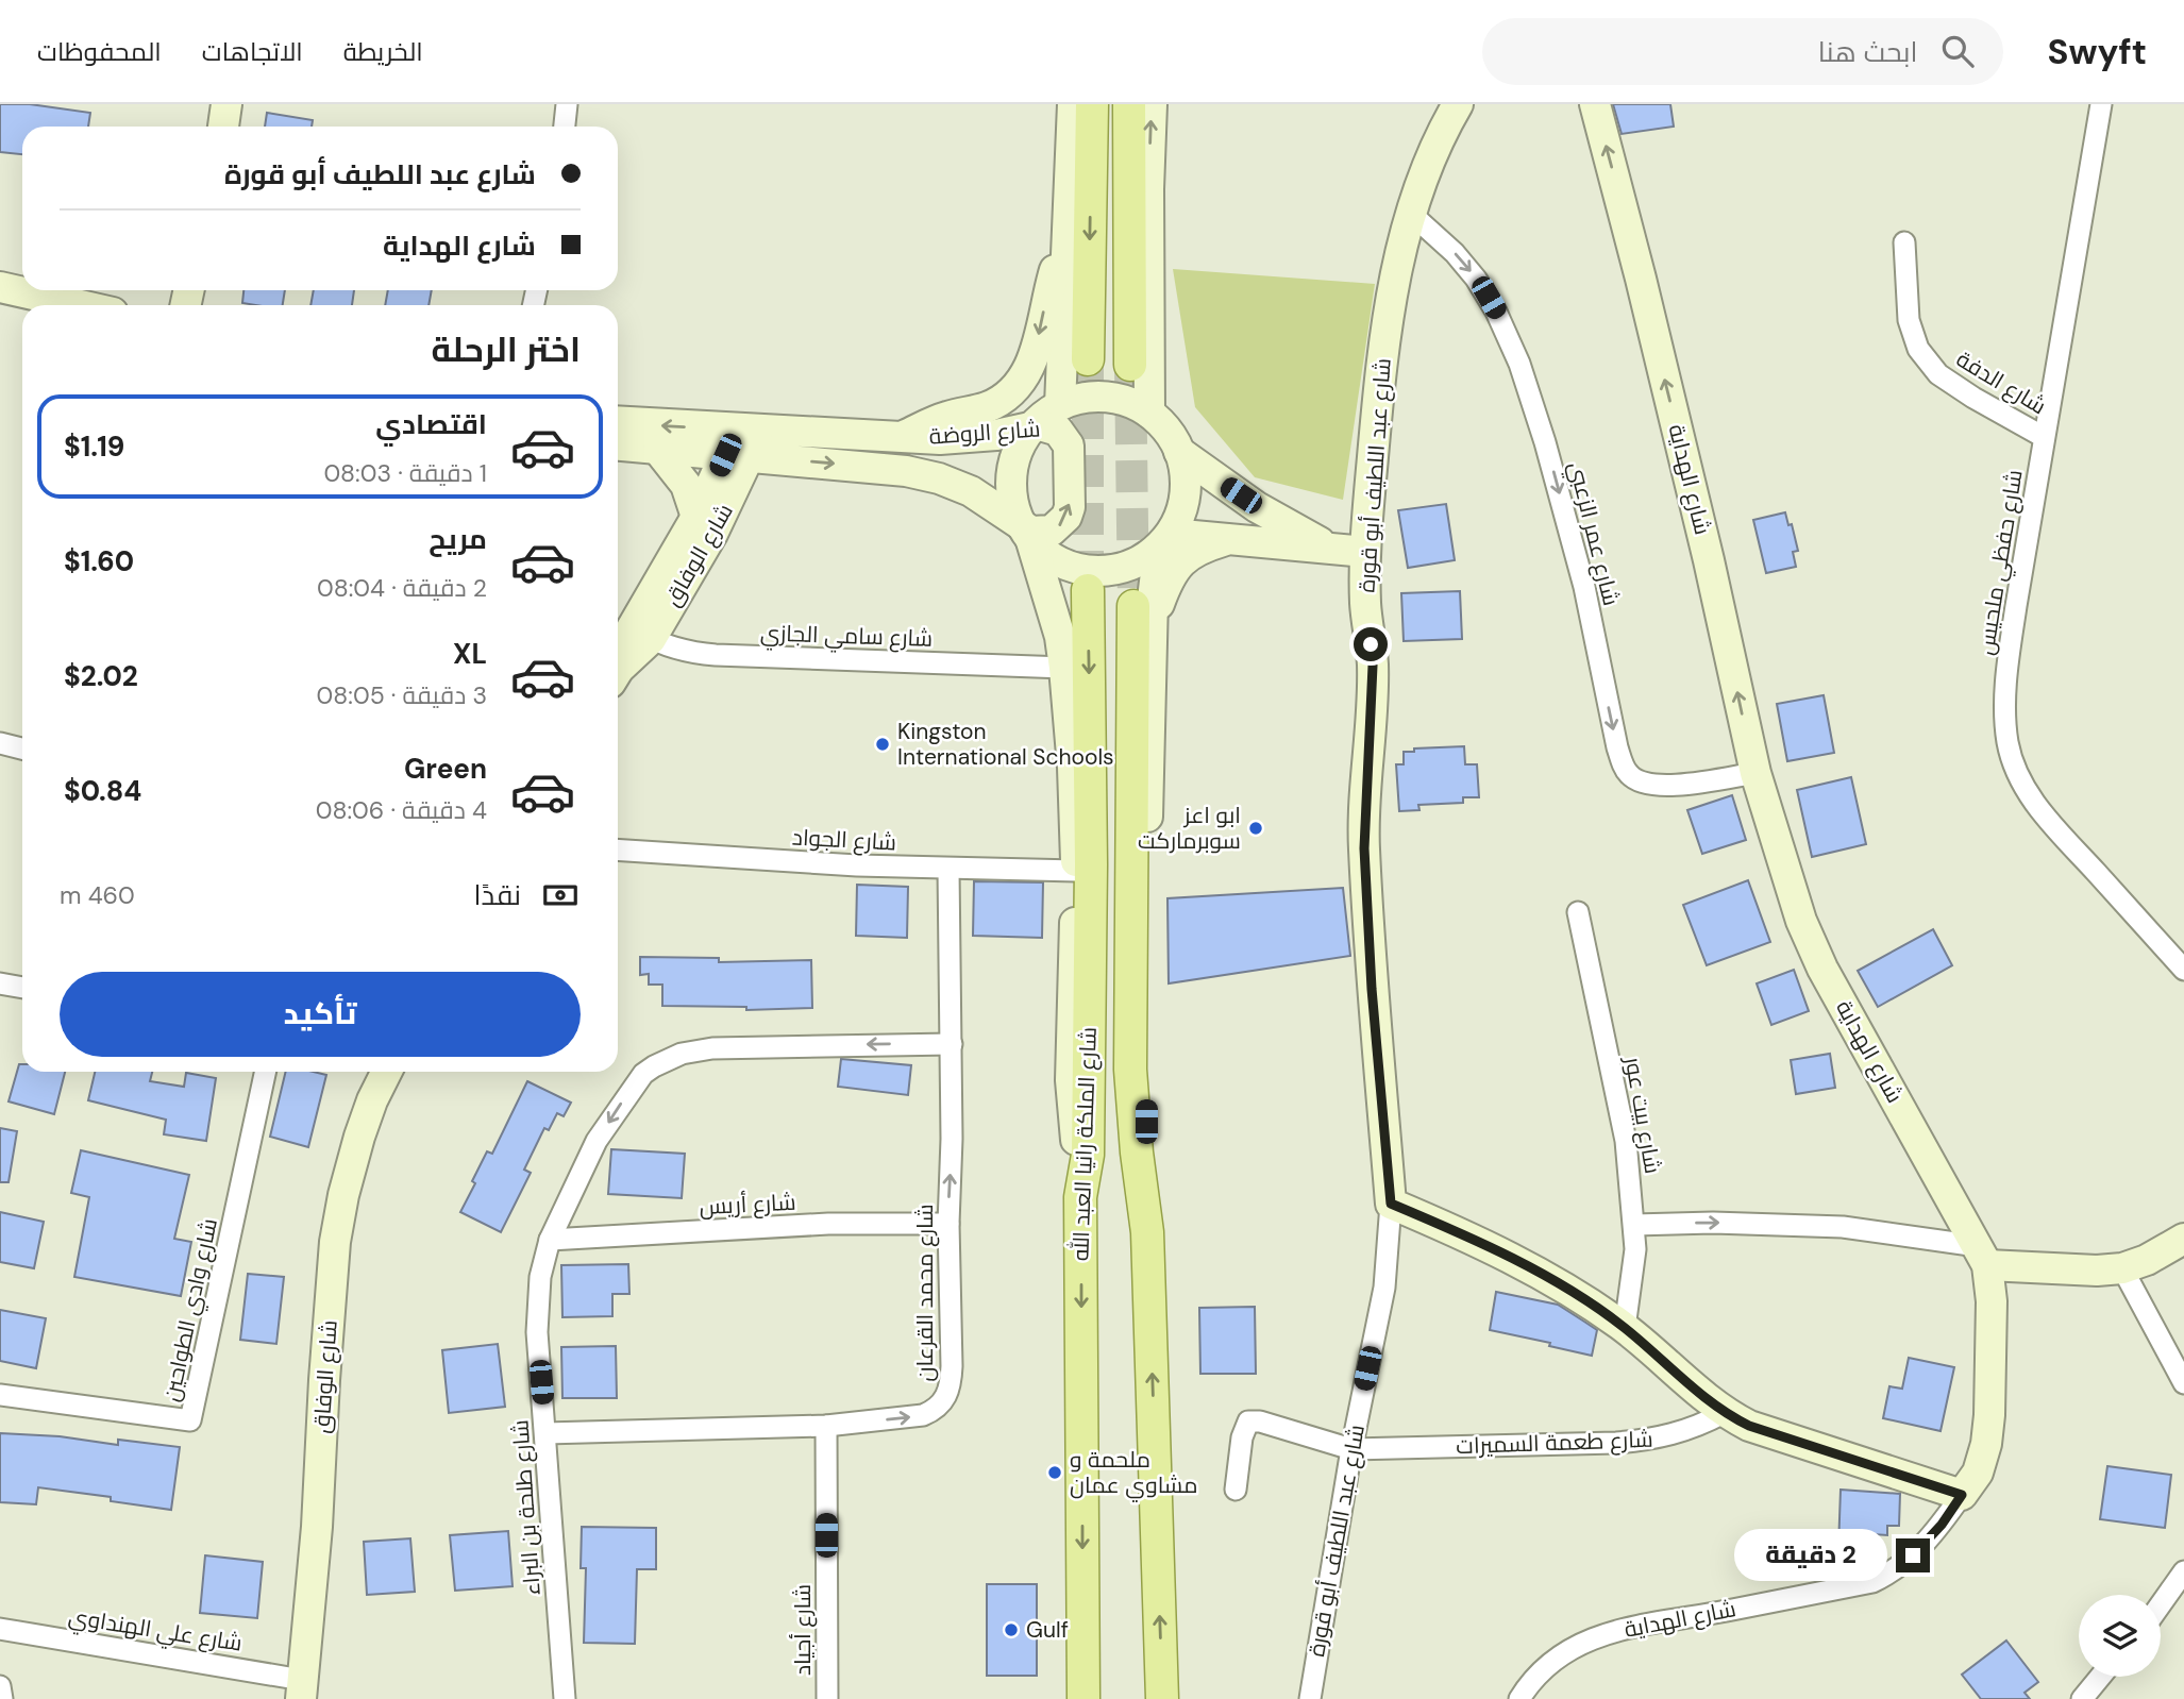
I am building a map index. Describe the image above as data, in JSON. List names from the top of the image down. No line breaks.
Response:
{"streets":{"main road":["شارع الملكة رانيا العبد الله"],"street":["شارع الدفة","شارع الروضة","شارع عبد اللطيف أبو قورة","شارع الهداية","شارع عمر الزعبي","شارع الوفاق","شارع حفظي ملحيس","شارع سامي الجازي","شارع الجواد","شارع بيت عور","شارع أريس","شارع محمد القرعان","شارع وادي الطواحين","شارع طعمة السميرات","شارع طلحة بن البراء","شارع علي الهنداوي","شارع أجياد"]},"crossings":[["شارع الدفة","شارع حفظي ملحيس"],["شارع الروضة","شارع الوفاق"],["شارع عبد اللطيف أبو قورة","شارع عمر الزعبي"],["شارع عبد اللطيف أبو قورة","شارع طعمة السميرات"],["شارع الهداية","شارع عمر الزعبي"],["شارع الوفاق","شارع سامي الجازي"],["شارع الوفاق","شارع علي الهنداوي"],["شارع الجواد","شارع محمد القرعان"],["شارع أريس","شارع محمد القرعان"],["شارع أريس","شارع طلحة بن البراء"],["شارع محمد القرعان","شارع طلحة بن البراء"],["شارع محمد القرعان","شارع أجياد"]],"one_way":["شارع عمر الزعبي","شارع طلحة بن البراء"],"places":["Kingston International Schools","ابو اعز سوبرماركت","ملحمة و مشاوي عمان","Gulf"],"page":{"header":"Swyft","search":"ابحث هنا","nav":["الخريطة","الاتجاهات","المحفوظات"],"banner":["شارع عبد اللطيف أبو قورة","شارع الهداية"],"heading":"اختر الرحلة","list":[{"name":"اقتصادي","note":"1 دقيقة · 08:03","value":"$1.19"},{"name":"مريح","note":"2 دقيقة · 08:04","value":"$1.60"},{"name":"XL","note":"3 دقيقة · 08:05","value":"$2.02"},{"name":"Green","note":"4 دقيقة · 08:06","value":"$0.84"}],"pay":["نقدًا","460 m"],"buttons":"تأكيد","bubble":"2 دقيقة"}}
